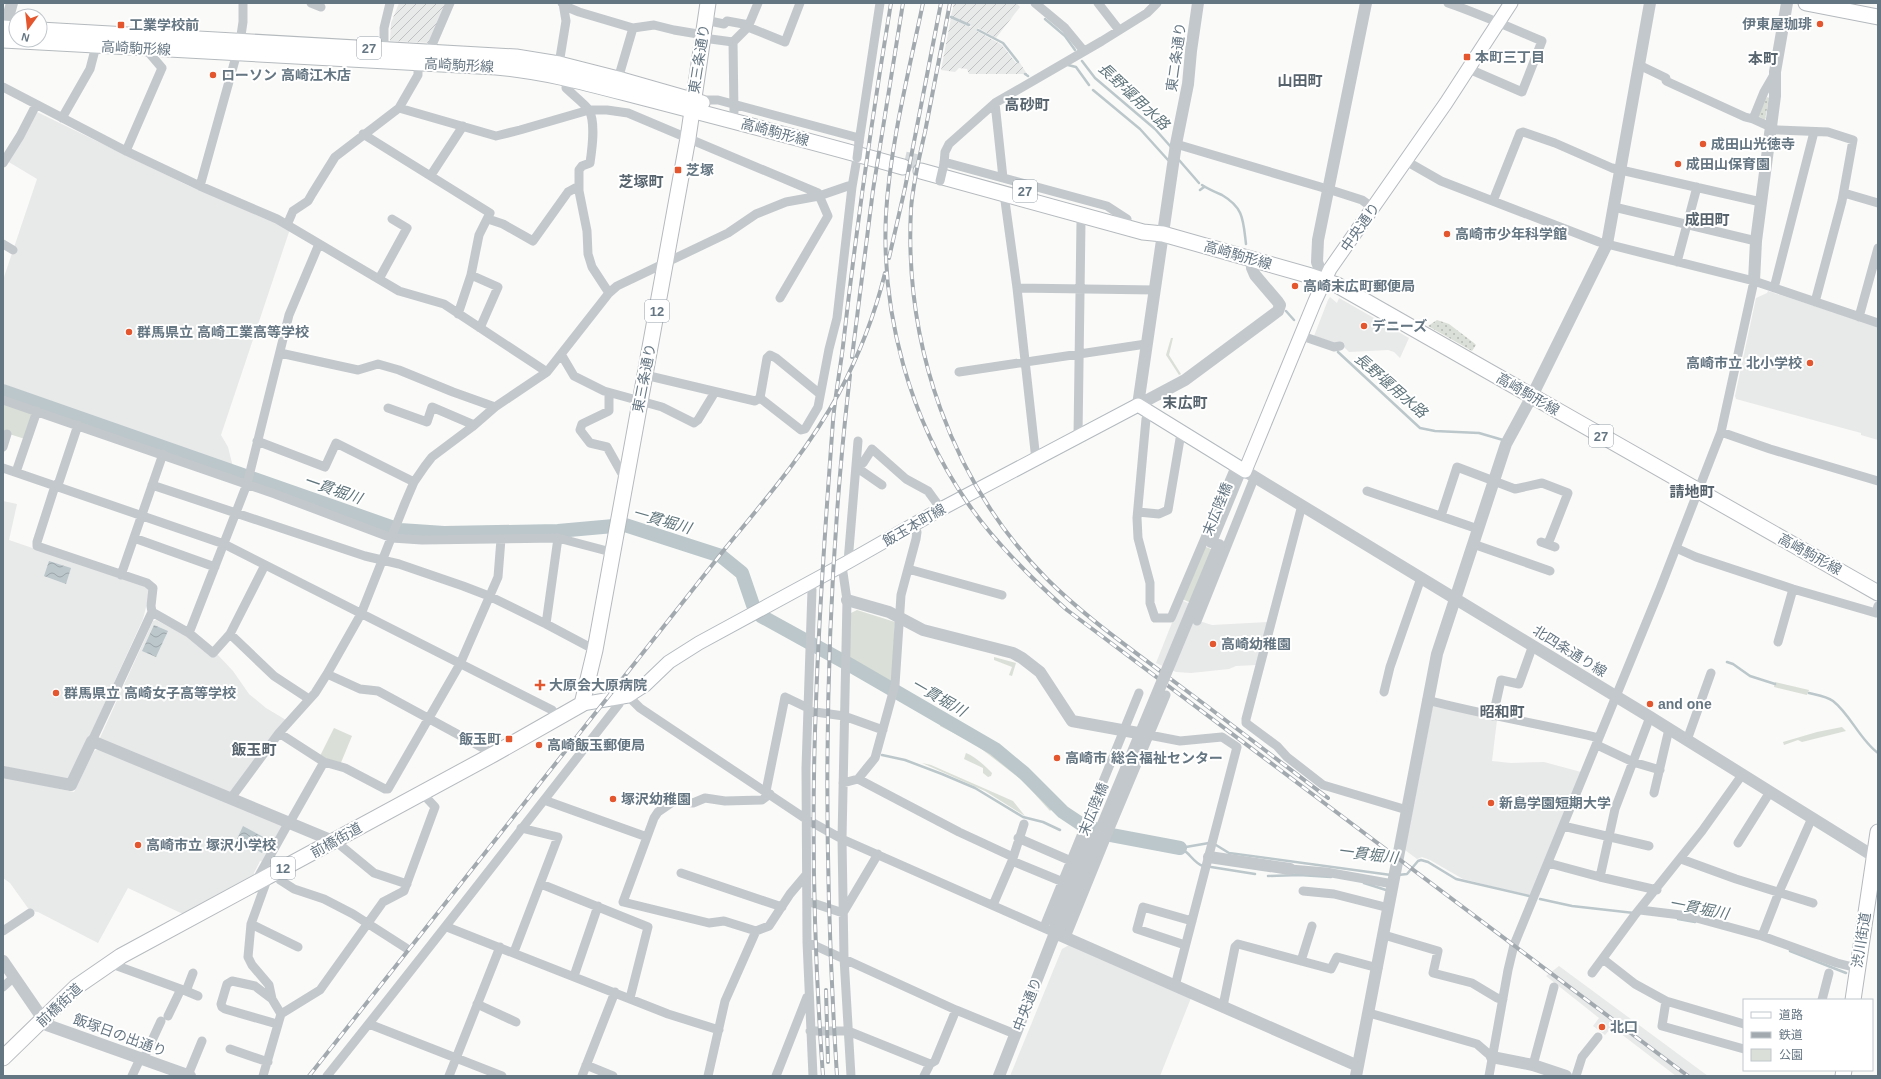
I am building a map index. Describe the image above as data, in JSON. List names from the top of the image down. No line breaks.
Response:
{"streets":{"main road":["高崎駒形線","27","東三条通り","中央通り","12","飯玉本町線","前橋街道","渋川街道"],"street":["東二条通り","末広陸橋","北四条通り線","飯塚日の出通り"]},"crossings":[["高崎駒形線","東二条通り"],["高崎駒形線","東三条通り"],["高崎駒形線","中央通り"],["東二条通り","飯玉本町線"],["東三条通り","飯玉本町線"],["東三条通り","前橋街道"],["中央通り","末広陸橋"],["中央通り","北四条通り線"],["末広陸橋","北四条通り線"],["飯玉本町線","前橋街道"],["北四条通り線","渋川街道"],["前橋街道","飯塚日の出通り"]],"districts":["本町","山田町","高砂町","芝塚町","成田町","末広町","請地町","昭和町","飯玉町"],"water":["長野堰用水路","一貫堀川"],"places":{"other":["伊東屋珈琲","ローソン 高崎江木店","成田山光徳寺","成田山保育園","高崎市少年科学館","高崎末広町郵便局","デニーズ","群馬県立 高崎工業高等学校","高崎市立 北小学校","高崎幼稚園","群馬県立 高崎女子高等学校","and one","高崎飯玉郵便局","高崎市 総合福祉センター","塚沢幼稚園","新島学園短期大学","高崎市立 塚沢小学校","北口"],"transit":["工業学校前","本町三丁目","芝塚","飯玉町"],"health":["大原会大原病院"]},"legend":["道路","鉄道","公園"],"north":"bottom"}
